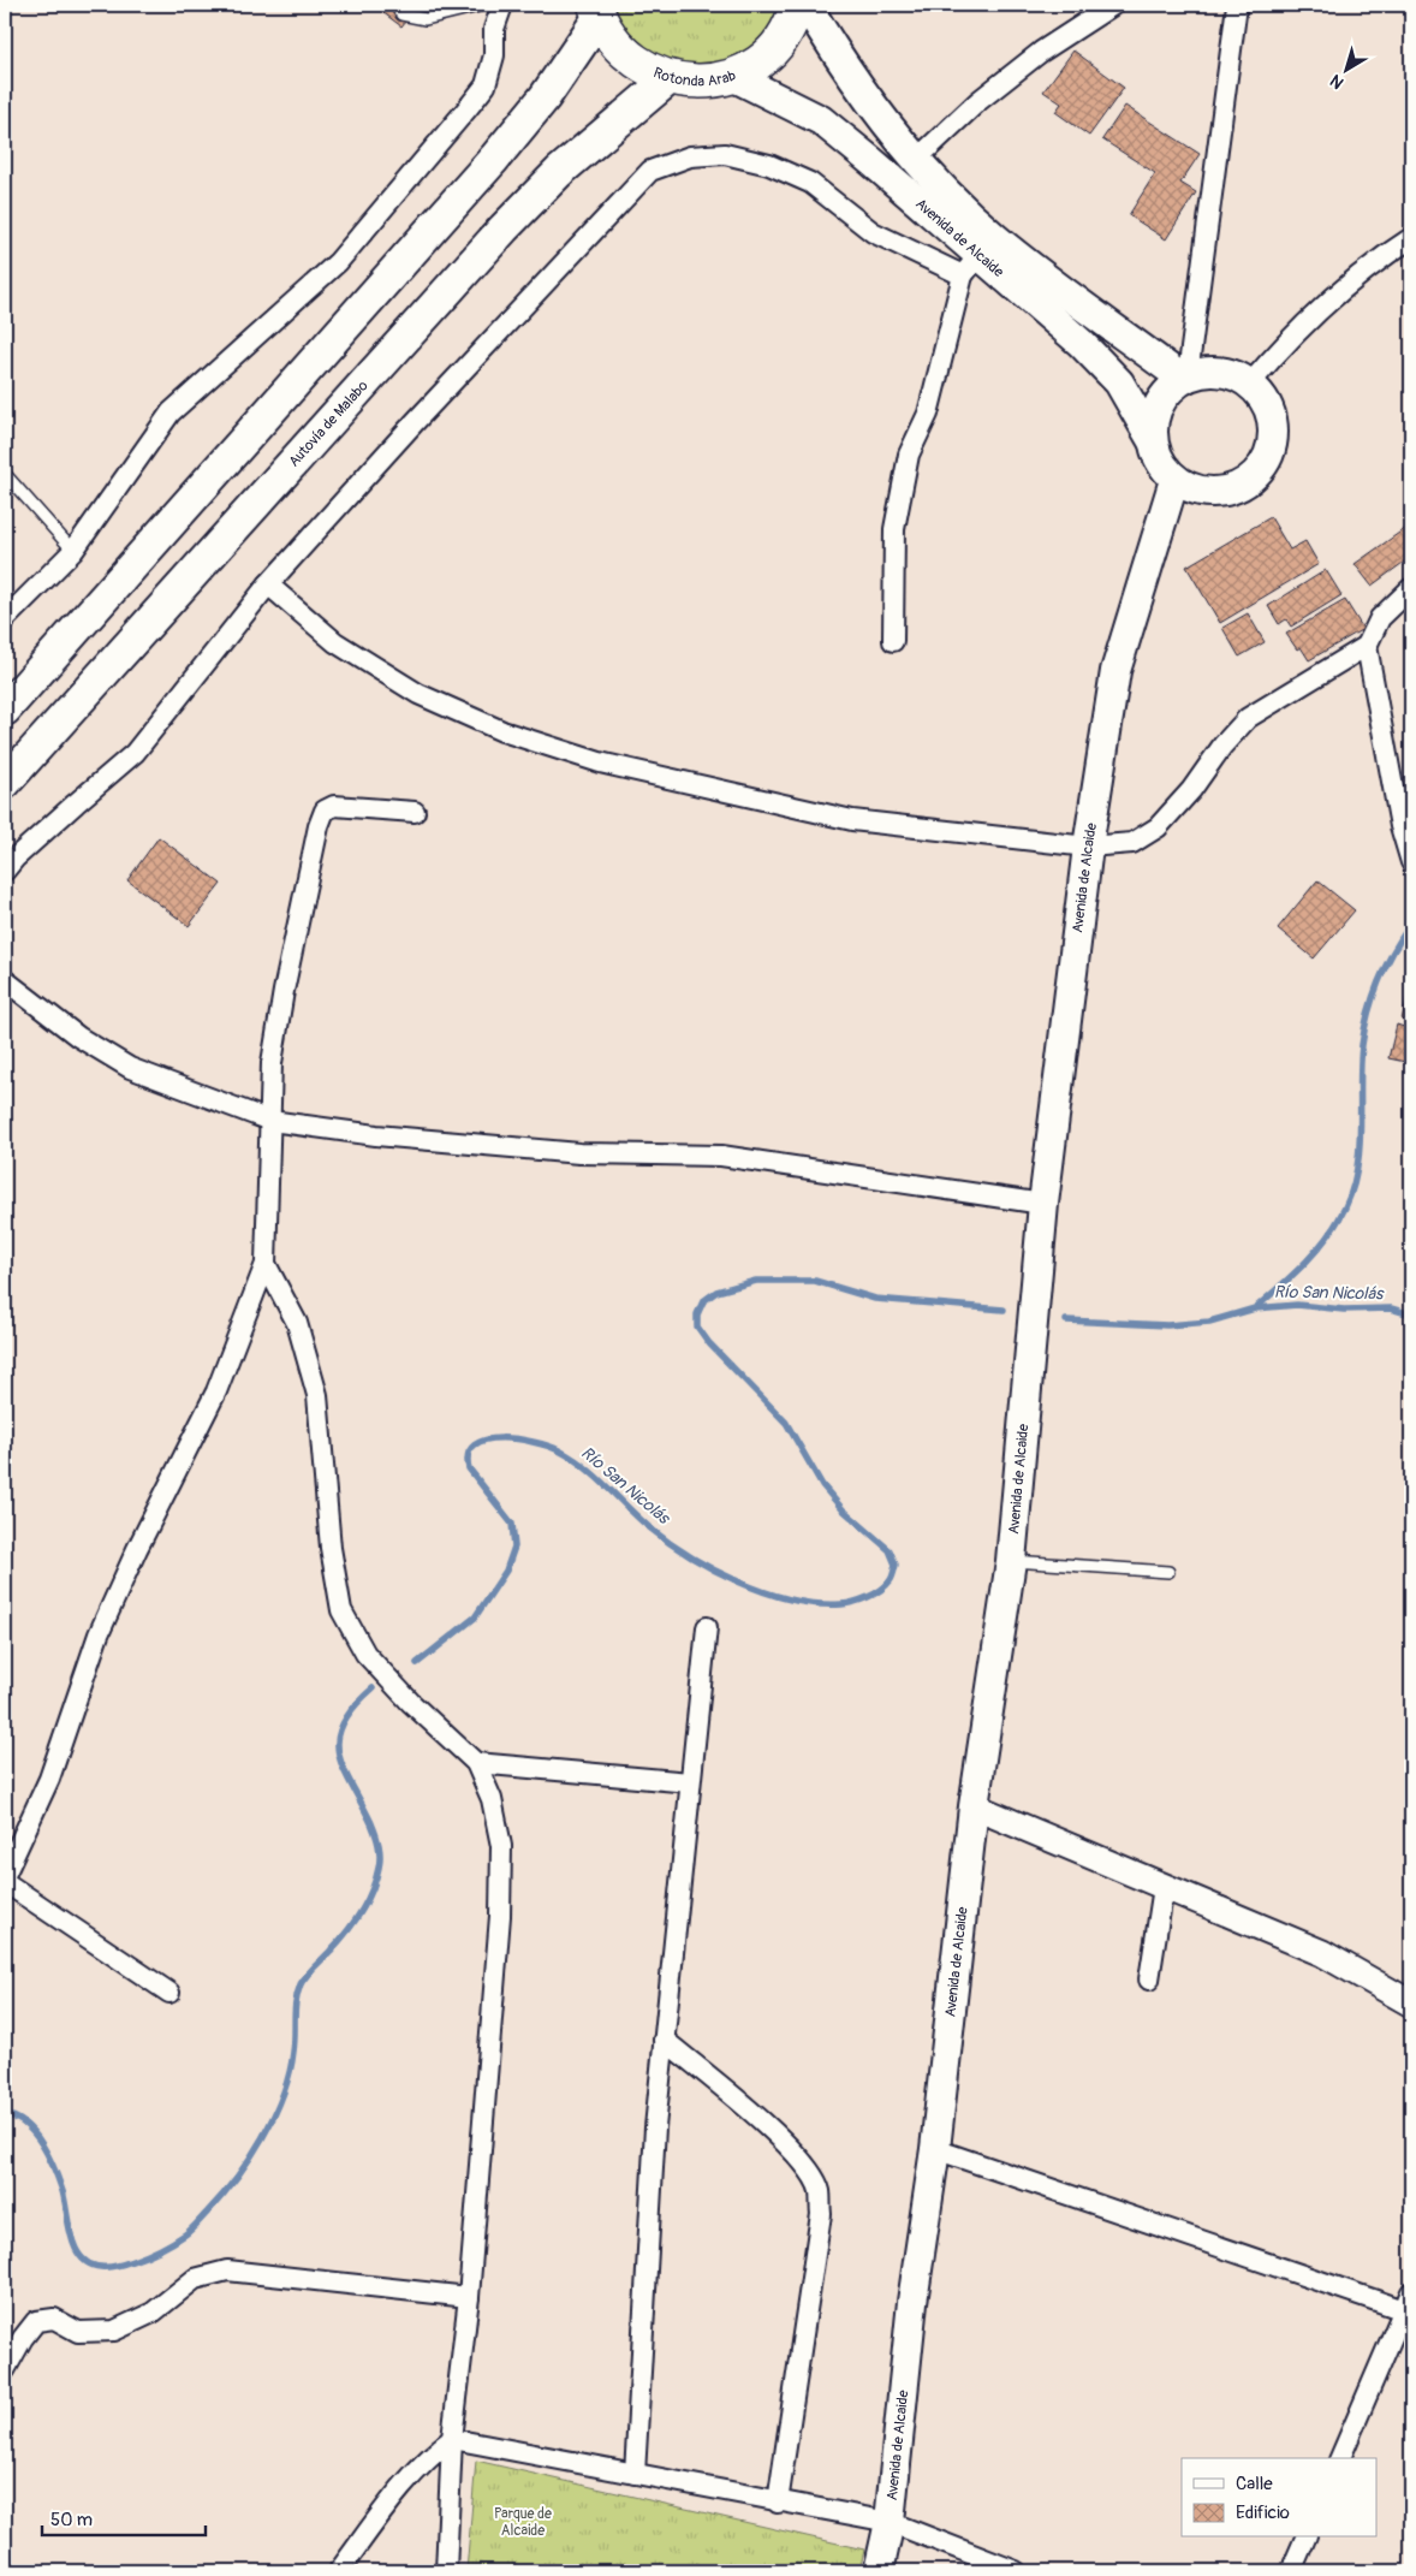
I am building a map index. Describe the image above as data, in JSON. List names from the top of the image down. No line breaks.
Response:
{"streets":{"highway":["Rotonda Arab"],"main road":["Avenida de Alcaide","Autovía de Malabo"]},"crossings":[["Rotonda Arab","Avenida de Alcaide"],["Rotonda Arab","Autovía de Malabo"]],"water":["Río San Nicolás"],"parks":["Parque de Alcaide"],"legend":["Calle","Edificio"],"scale_bar":"50 m","north":"bottom left"}
